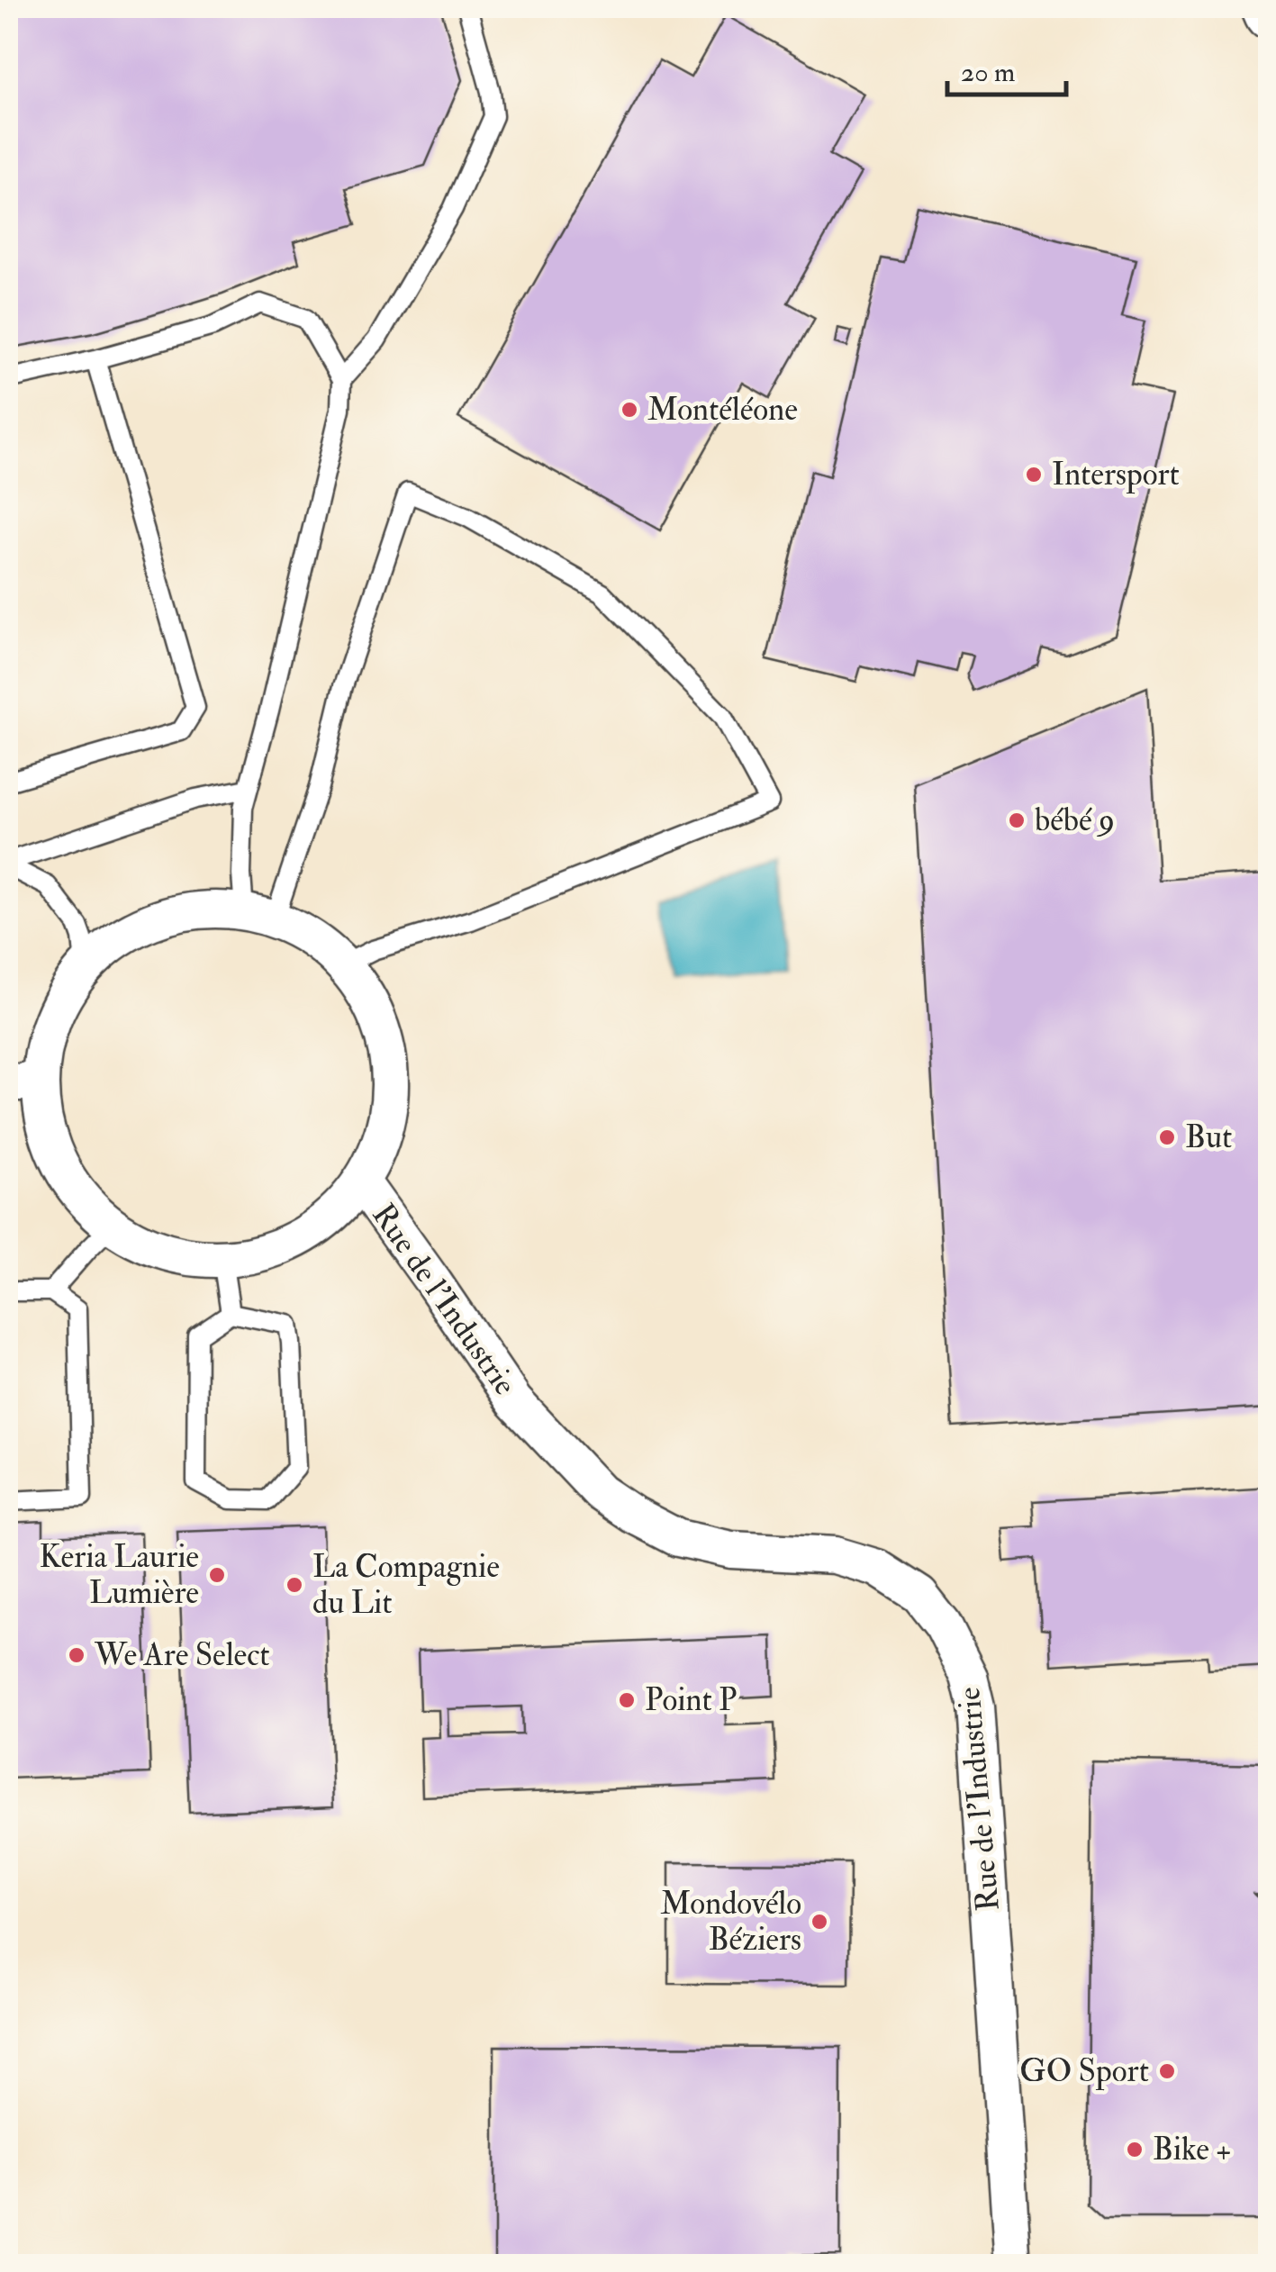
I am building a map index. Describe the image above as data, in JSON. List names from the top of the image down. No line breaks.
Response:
{"streets":{"street":["Rue de l'Industrie"]},"places":["Montéléone","Intersport","bébé 9","But","Keria Laurie Lumière","La Compagnie du Lit","We Are Select","Point P","Mondovélo Béziers","GO Sport","Bike +"],"scale_bar":"20 m"}
